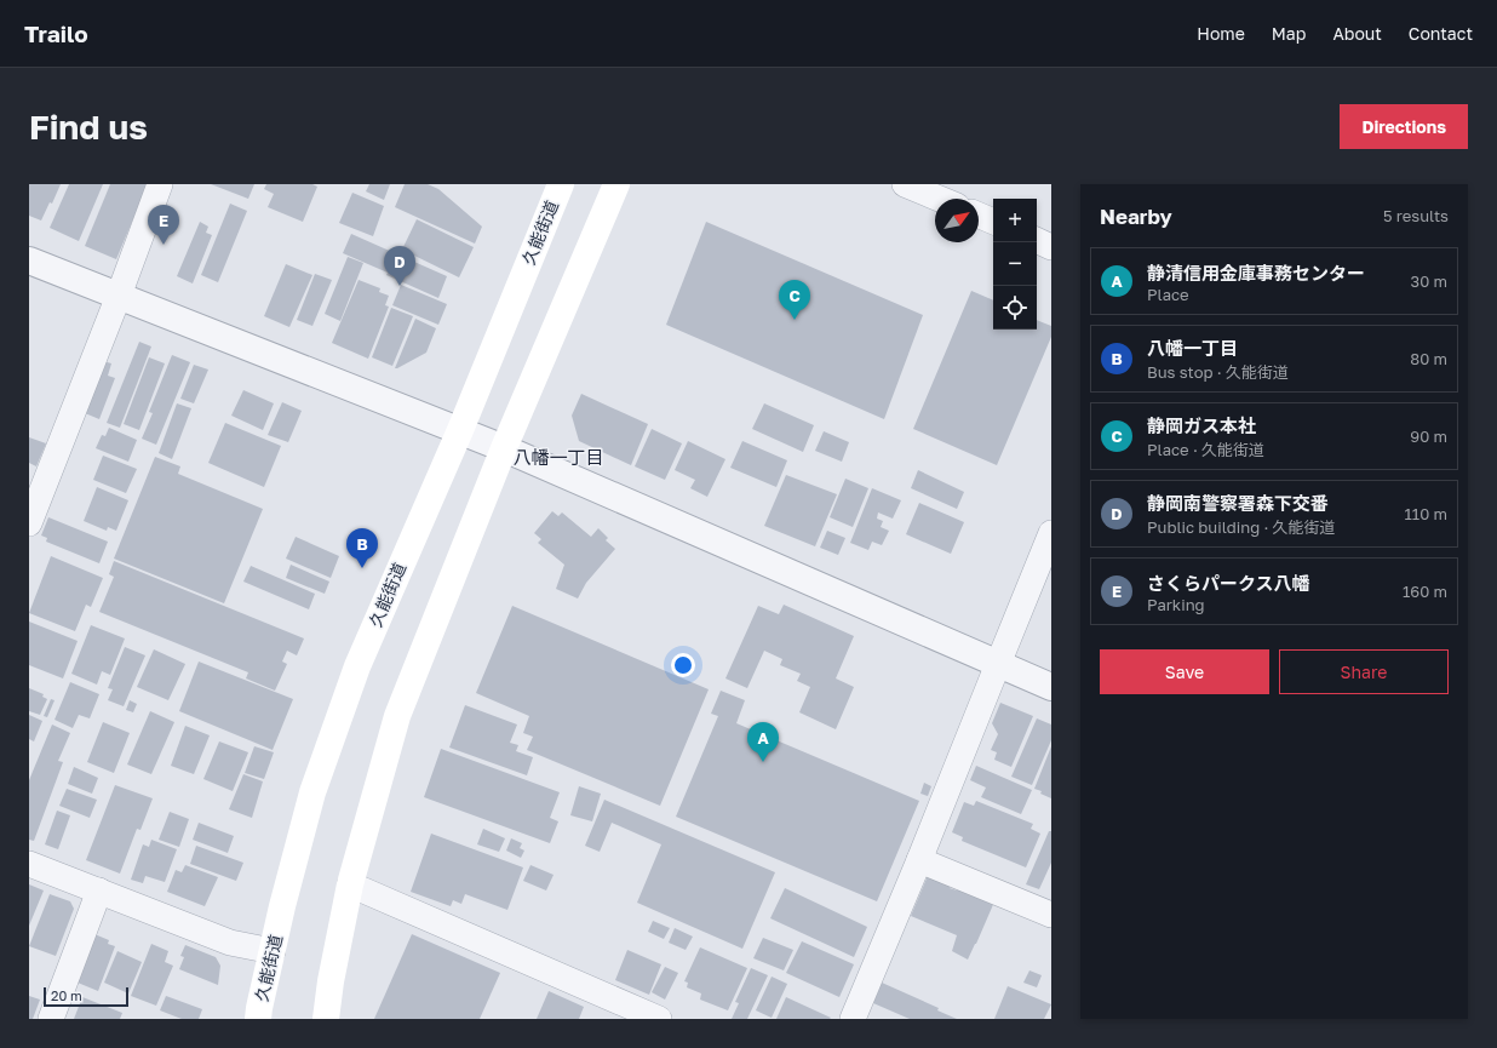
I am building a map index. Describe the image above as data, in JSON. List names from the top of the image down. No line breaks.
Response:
{"streets":{"main road":["久能街道"]},"districts":["八幡一丁目"],"scale_bar":"20 m","north":"top right","page":{"header":"Trailo","nav":["Home","Map","About","Contact"],"buttons":["Directions",["Save","Share"]],"title":"Find us","heading":["Nearby","5 results"],"map_buttons":["+","−"],"pins":["E","D","C","B","A"],"list":[{"mark":"A","name":"静清信用金庫事務センター","note":"Place","value":"30 m"},{"mark":"B","name":"八幡一丁目","note":"Bus stop · 久能街道","value":"80 m"},{"mark":"C","name":"静岡ガス本社","note":"Place · 久能街道","value":"90 m"},{"mark":"D","name":"静岡南警察署森下交番","note":"Public building · 久能街道","value":"110 m"},{"mark":"E","name":"さくらパークス八幡","note":"Parking","value":"160 m"}],"scale":"20 m"}}
